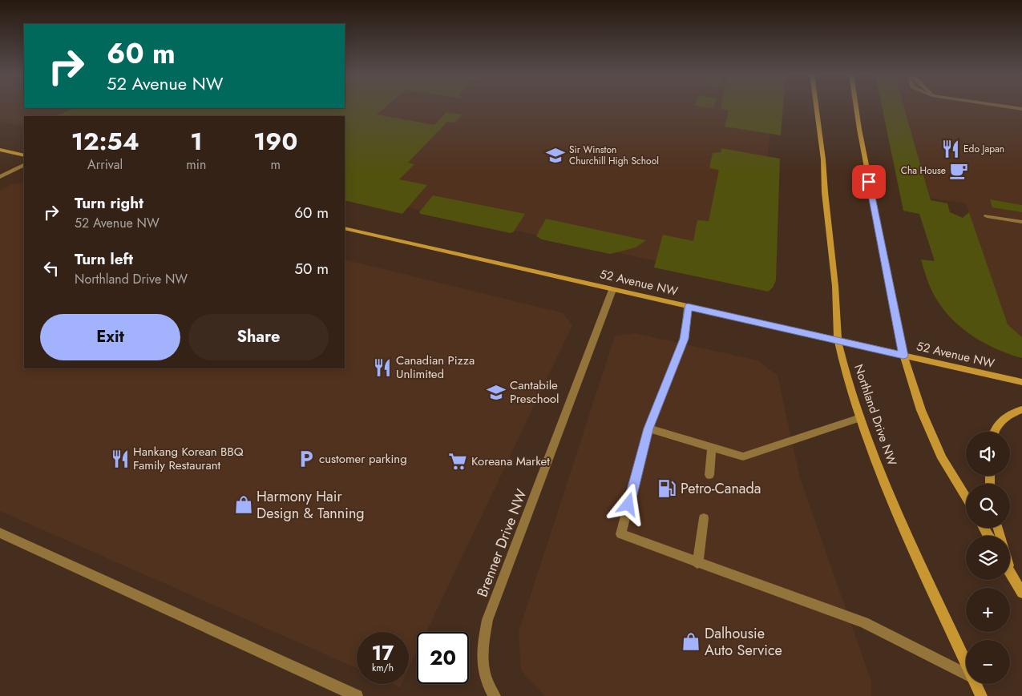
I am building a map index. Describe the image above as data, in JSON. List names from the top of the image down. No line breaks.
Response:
{"streets":{"street":["52 Avenue NW","Northland Drive NW","Brenner Drive NW"]},"crossings":[["52 Avenue NW","Northland Drive NW"],["52 Avenue NW","Brenner Drive NW"]],"places":{"restaurant":["Edo Japan","Canadian Pizza Unlimited","Hankang Korean BBQ Family Restaurant"],"school or university":["Sir Winston Churchill High School","Cantabile Preschool"],"cafe":["Cha House"],"parking":["customer parking"],"supermarket":["Koreana Market"],"fuel station":["Petro-Canada"],"shop":["Harmony Hair Design & Tanning","Dalhousie Auto Service"]},"page":{"turn":["60 m","52 Avenue NW"],"eta":["12:54","Arrival","1","min","190","m"],"list":[{"name":"Turn right","note":"52 Avenue NW","value":"60 m"},{"name":"Turn left","note":"Northland Drive NW","value":"50 m"}],"buttons":["Exit","Share"],"map_buttons":["+","−"],"speed":"17 km/h","limit":"20"}}
